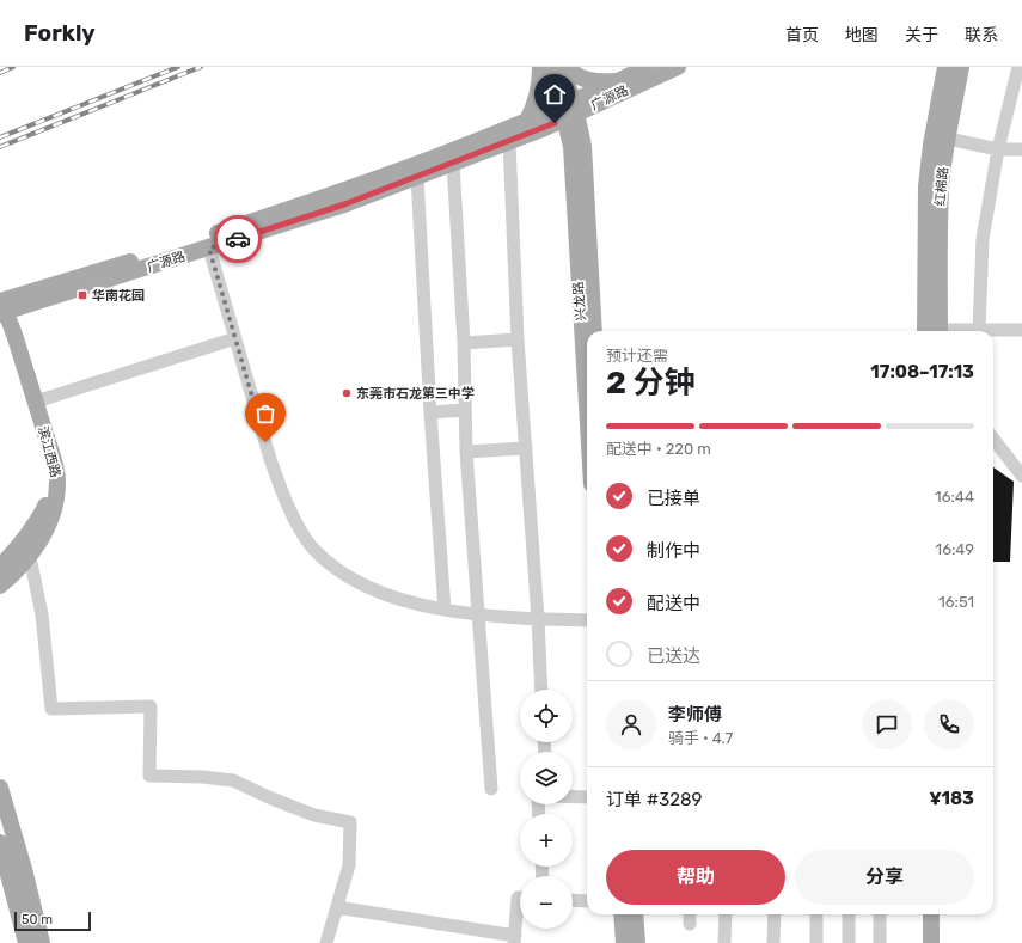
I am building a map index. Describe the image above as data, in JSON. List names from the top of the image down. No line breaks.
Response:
{"streets":{"main road":["广源路","红棉路","兴龙路","滨江西路"]},"crossings":[["广源路","滨江西路"]],"places":{"transit":["华南花园"],"other":["东莞市石龙第三中学"]},"scale_bar":"50 m","page":{"header":"Forkly","nav":["首页","地图","关于","联系"],"heading":["2 分钟","预计还需","17:08–17:13"],"panel":["李师傅","骑手 · 4.7","订单 #3289","¥183"],"bar":"配送中 · 220 m","list":[["已接单","16:44"],["制作中","16:49"],["配送中","16:51"],"已送达"],"map_buttons":["+","−"],"buttons":["帮助","分享"],"scale":"50 m"}}
